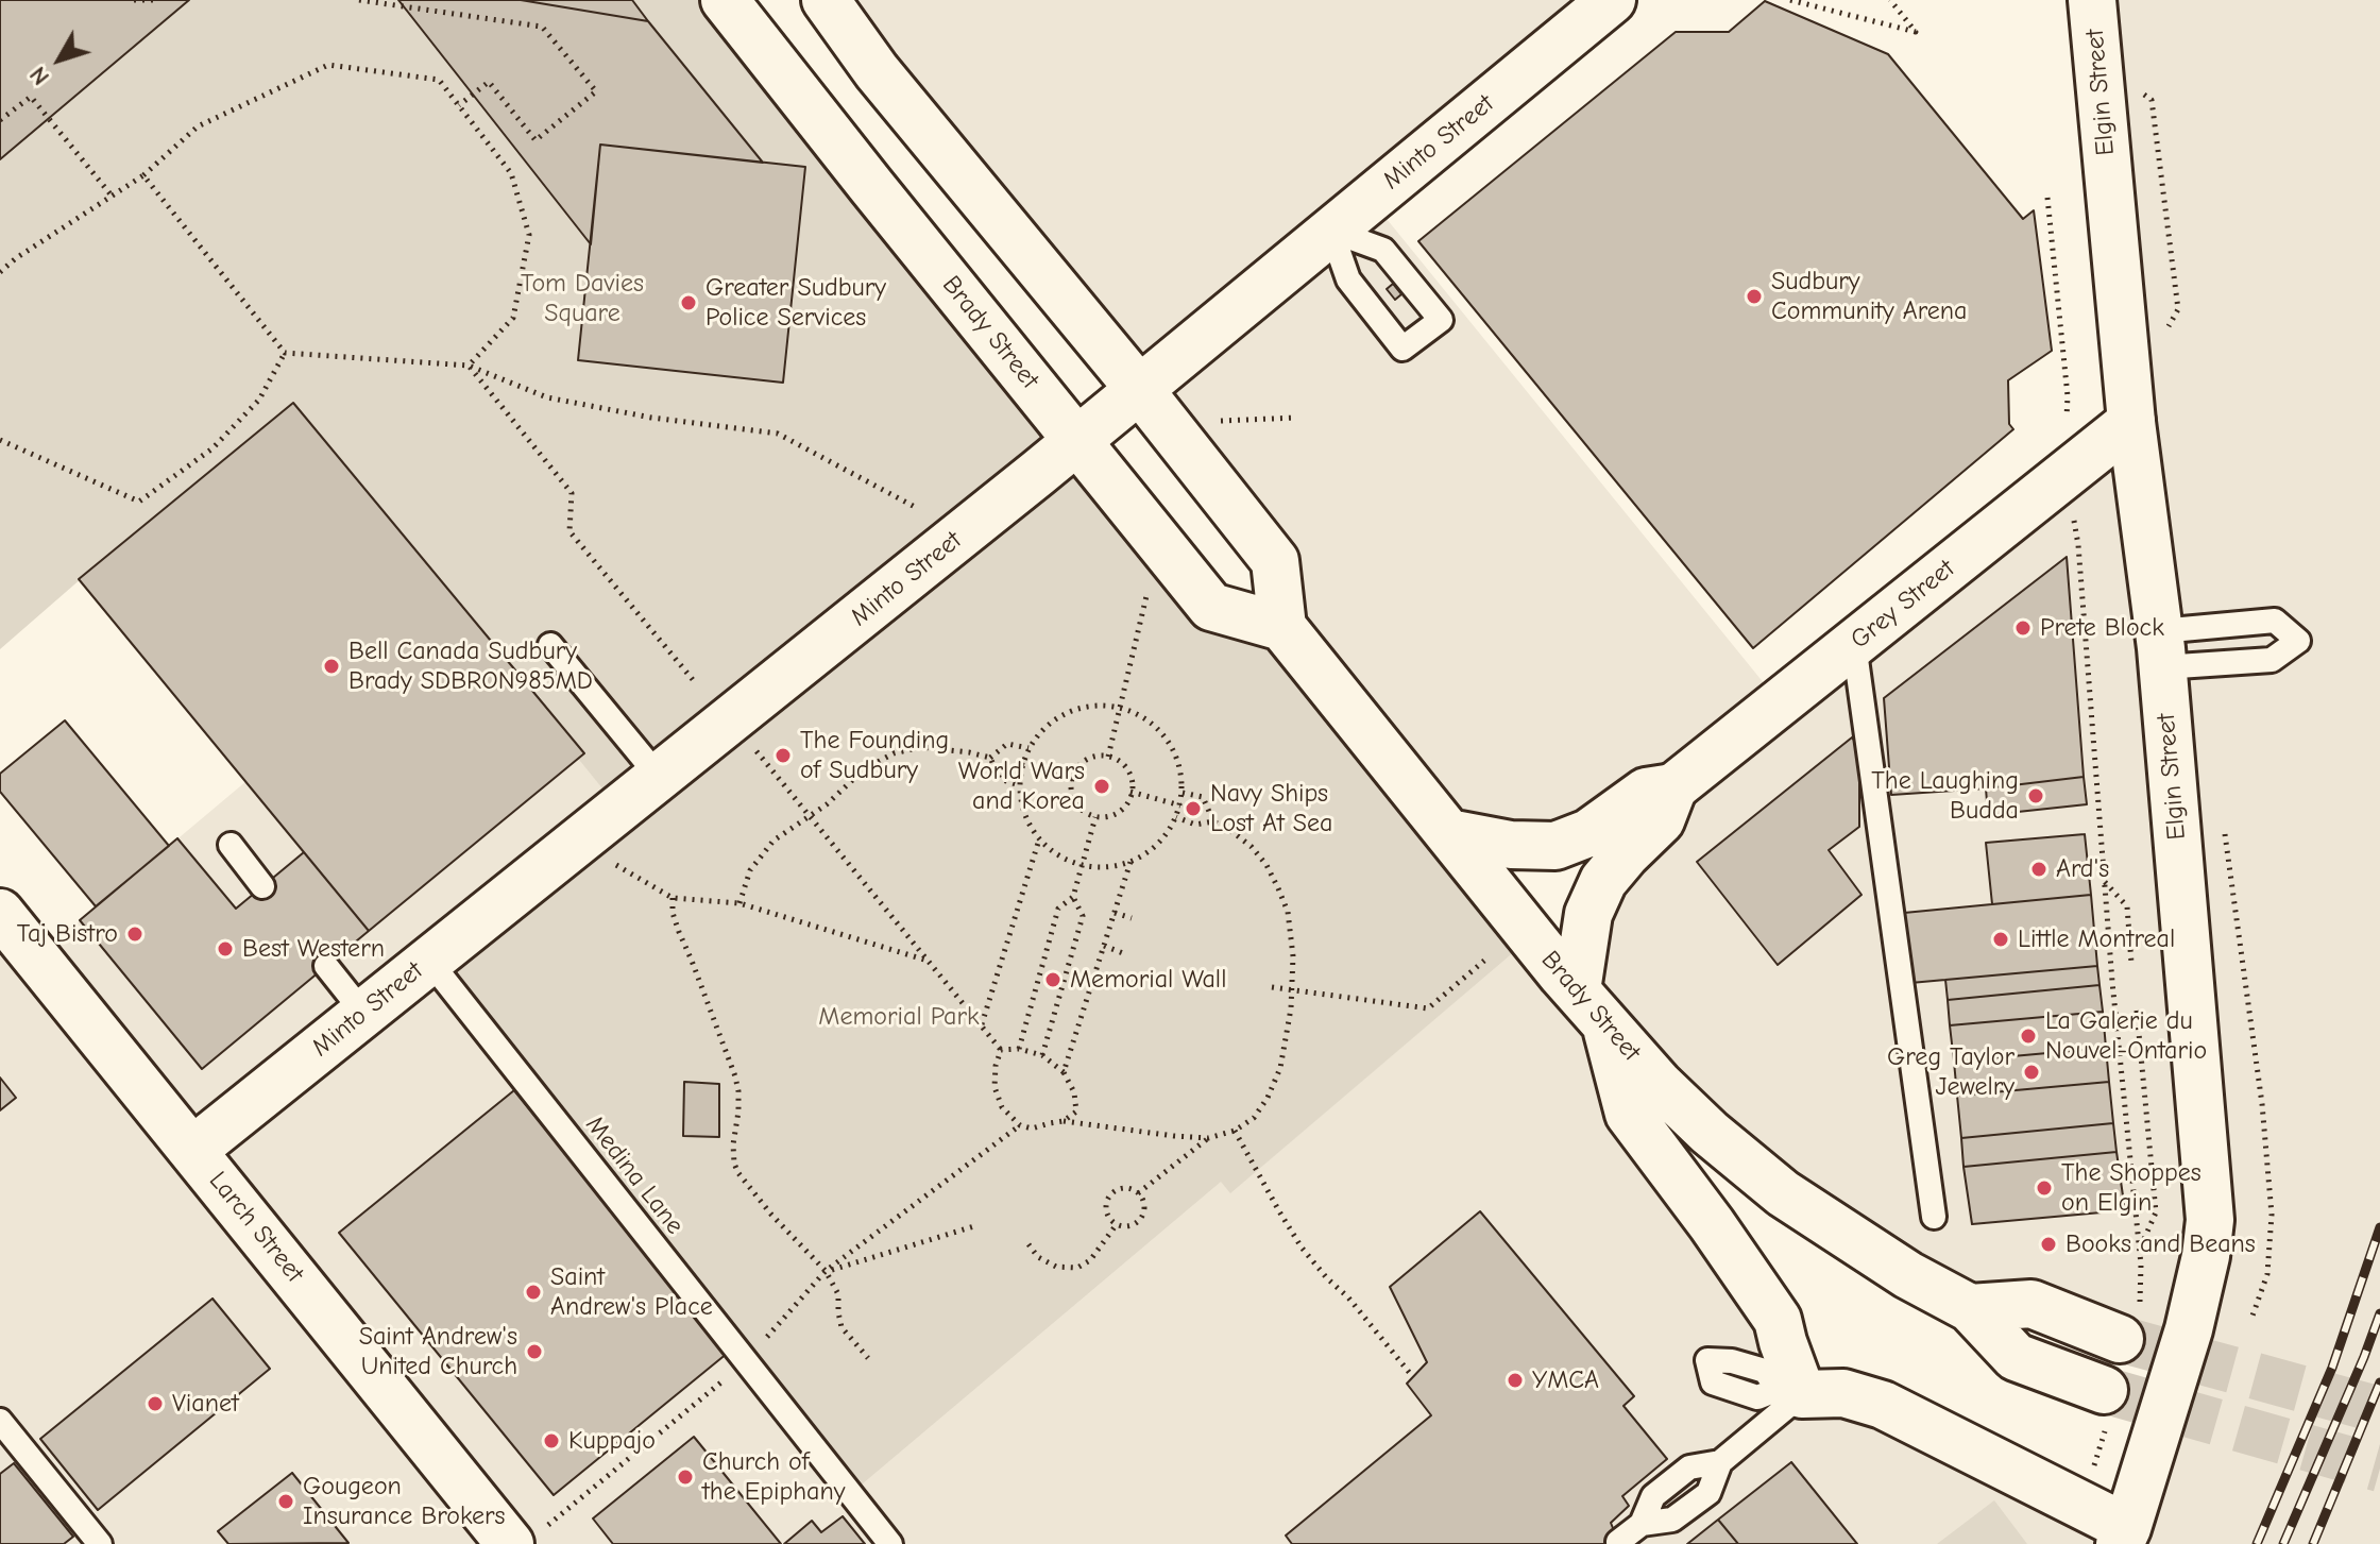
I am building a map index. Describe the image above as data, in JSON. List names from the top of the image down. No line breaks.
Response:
{"streets":{"main road":["Elgin Street","Minto Street","Brady Street","Grey Street","Larch Street"],"lane":["Medina Lane"]},"crossings":[["Elgin Street","Grey Street"],["Minto Street","Brady Street"],["Minto Street","Medina Lane"],["Minto Street","Larch Street"]],"parks":["Tom Davies Square","Memorial Park"],"places":["Sudbury Community Arena","Greater Sudbury Police Services","Prete Block","Bell Canada Sudbury Brady SDBRON985MD","The Founding of Sudbury","World Wars and Korea","The Laughing Budda","Navy Ships Lost At Sea","Ard's","Taj Bistro","Little Montreal","Best Western","Memorial Wall","La Galerie du Nouvel-Ontario","Greg Taylor Jewelry","The Shoppes on Elgin","Books and Beans","Saint Andrew's Place","Saint Andrew's United Church","YMCA","Vianet","Kuppajo","Church of the Epiphany","Gougeon Insurance Brokers"],"north":"bottom left"}
